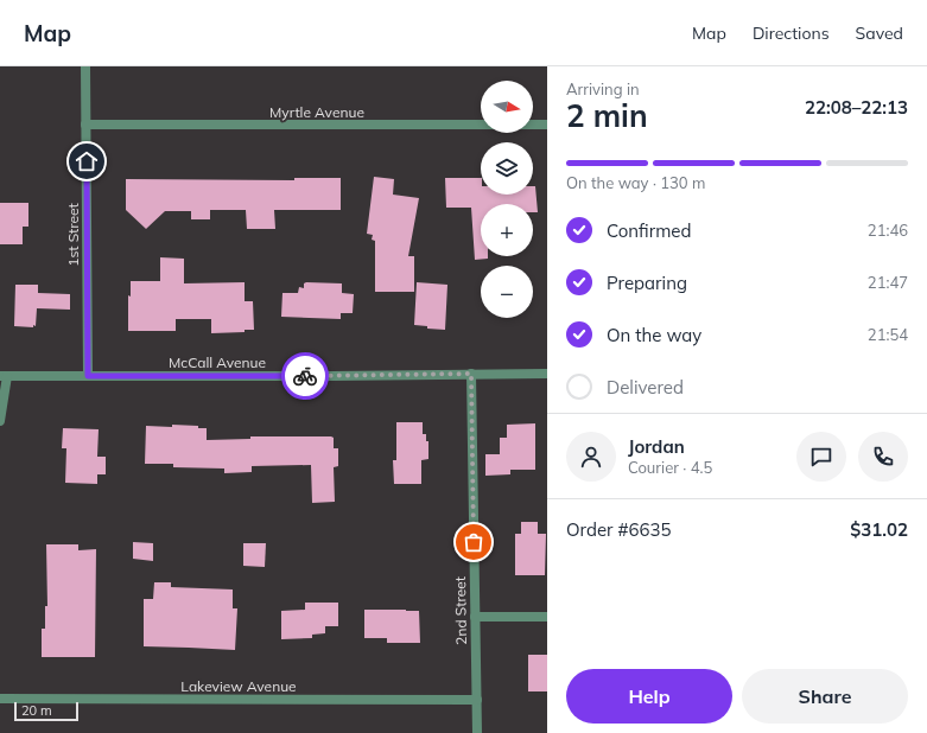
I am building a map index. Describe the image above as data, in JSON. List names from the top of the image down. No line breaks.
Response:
{"streets":{"street":["Myrtle Avenue","1st Street","McCall Avenue","2nd Street","Lakeview Avenue"]},"crossings":[["Myrtle Avenue","1st Street"],["1st Street","McCall Avenue"],["McCall Avenue","2nd Street"],["2nd Street","Lakeview Avenue"]],"scale_bar":"20 m","north":"right","page":{"header":"Map","nav":["Map","Directions","Saved"],"heading":["2 min","Arriving in","22:08–22:13"],"panel":["Jordan","Courier · 4.5","Order #6635","$31.02"],"map_buttons":["+","−"],"bar":"On the way · 130 m","list":[["Confirmed","21:46"],["Preparing","21:47"],["On the way","21:54"],"Delivered"],"buttons":["Help","Share"],"scale":"20 m"}}
